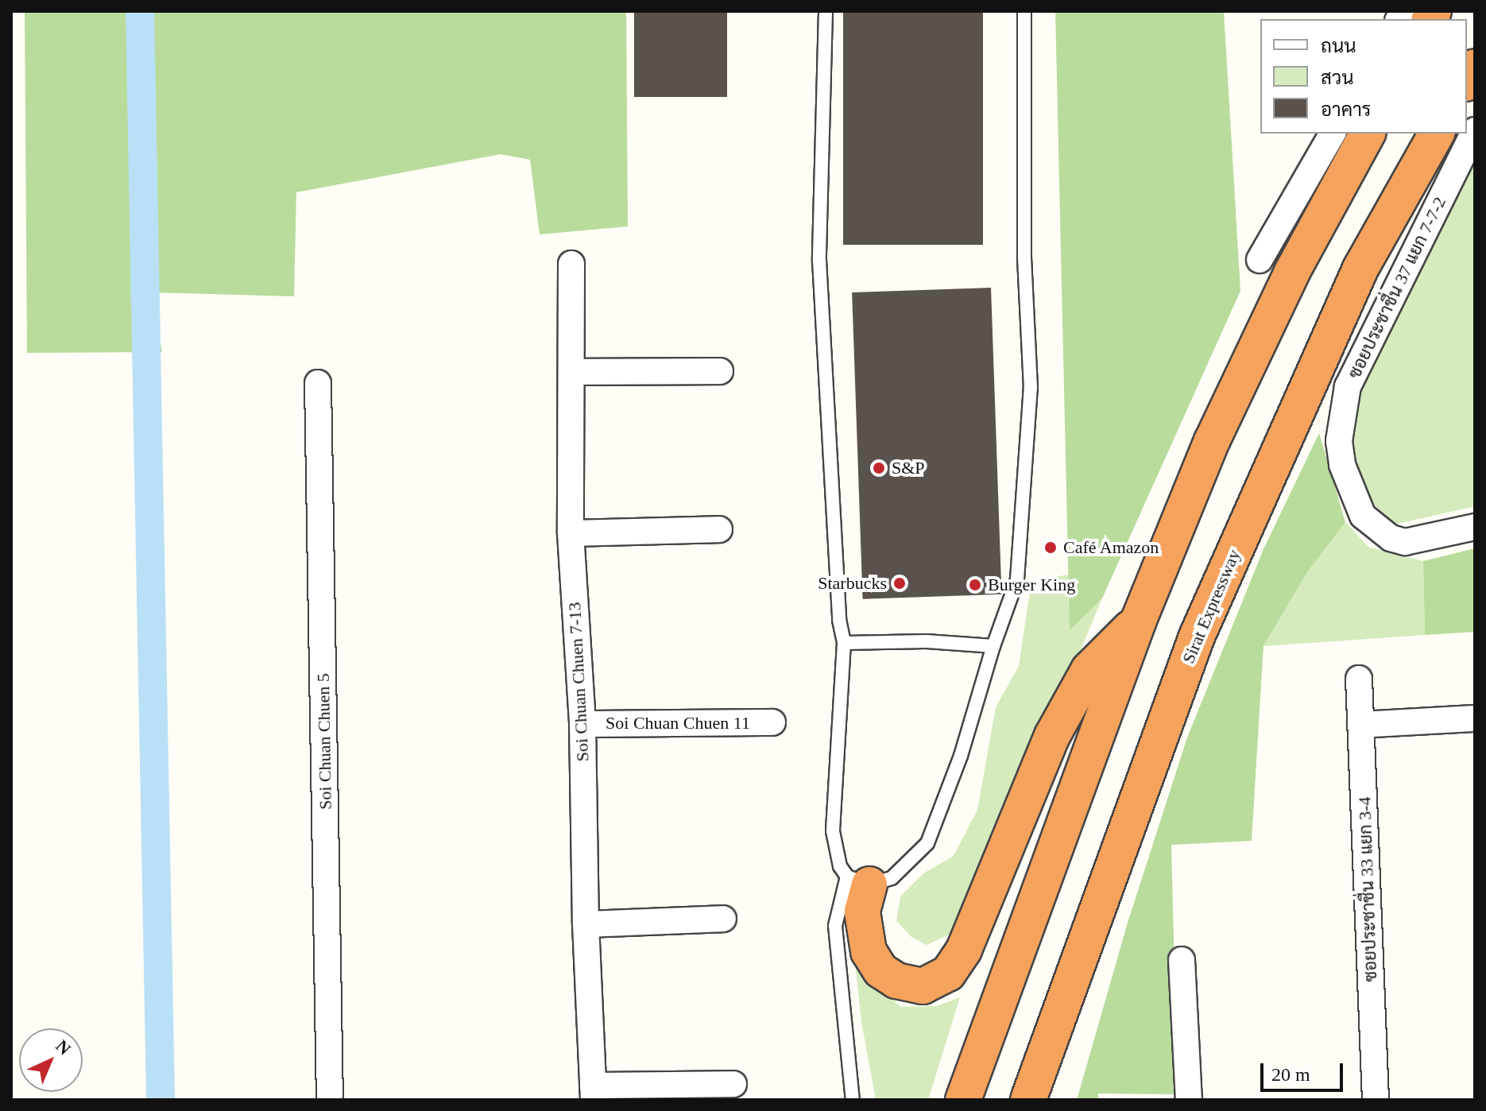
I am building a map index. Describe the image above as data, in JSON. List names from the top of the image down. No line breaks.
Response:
{"streets":{"highway":["Sirat Expressway"],"street":["ซอยประชาชื่น 37 แยก 7-7-2","Soi Chuan Chuen 7-13","Soi Chuan Chuen 11","Soi Chuan Chuen 5","ซอยประชาชื่น 33 แยก 3-4"]},"crossings":[["Soi Chuan Chuen 7-13","Soi Chuan Chuen 11"]],"places":["S&P","Café Amazon","Starbucks","Burger King"],"legend":["ถนน","สวน","อาคาร"],"scale_bar":"20 m","north":"top right"}
